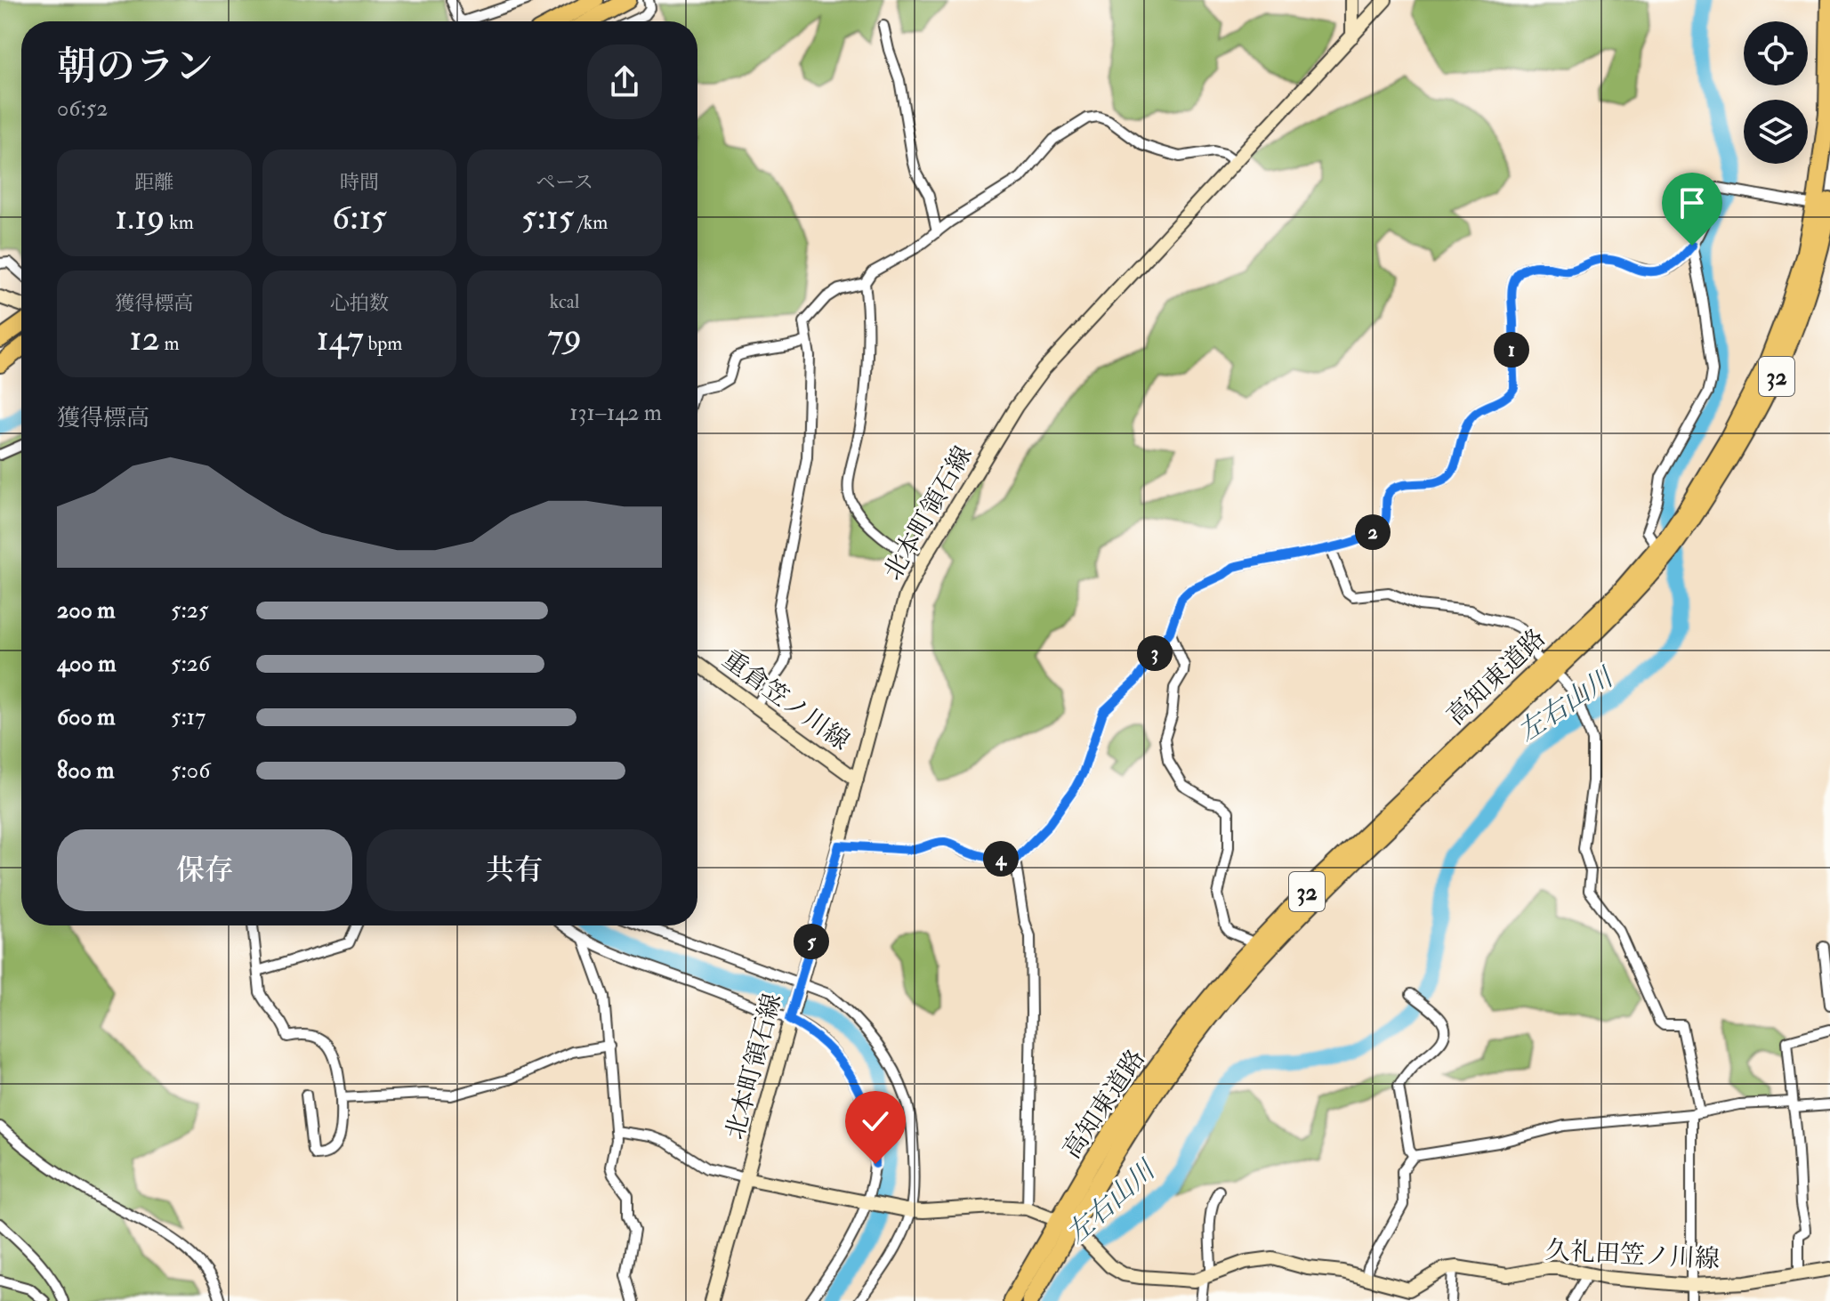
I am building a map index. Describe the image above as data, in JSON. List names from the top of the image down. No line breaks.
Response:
{"streets":{"highway":["32","高知東道路"],"main road":["北本町領石線","重倉笠ノ川線","久礼田笠ノ川線"]},"crossings":[["北本町領石線","重倉笠ノ川線"]],"water":["左右山川"],"page":{"heading":["朝のラン","06:52"],"stats":[["距離","1.19 km"],["時間","6:15"],["ペース","5:15 /km"],["獲得標高","12 m"],["心拍数","147 bpm"],["kcal","79"]],"pins":["1","2","3","4","5"],"chart":["獲得標高","131–142 m"],"list":[{"name":"200 m","note":"5:25"},{"name":"400 m","note":"5:26"},{"name":"600 m","note":"5:17"},{"name":"800 m","note":"5:06"}],"buttons":["保存","共有"]}}
